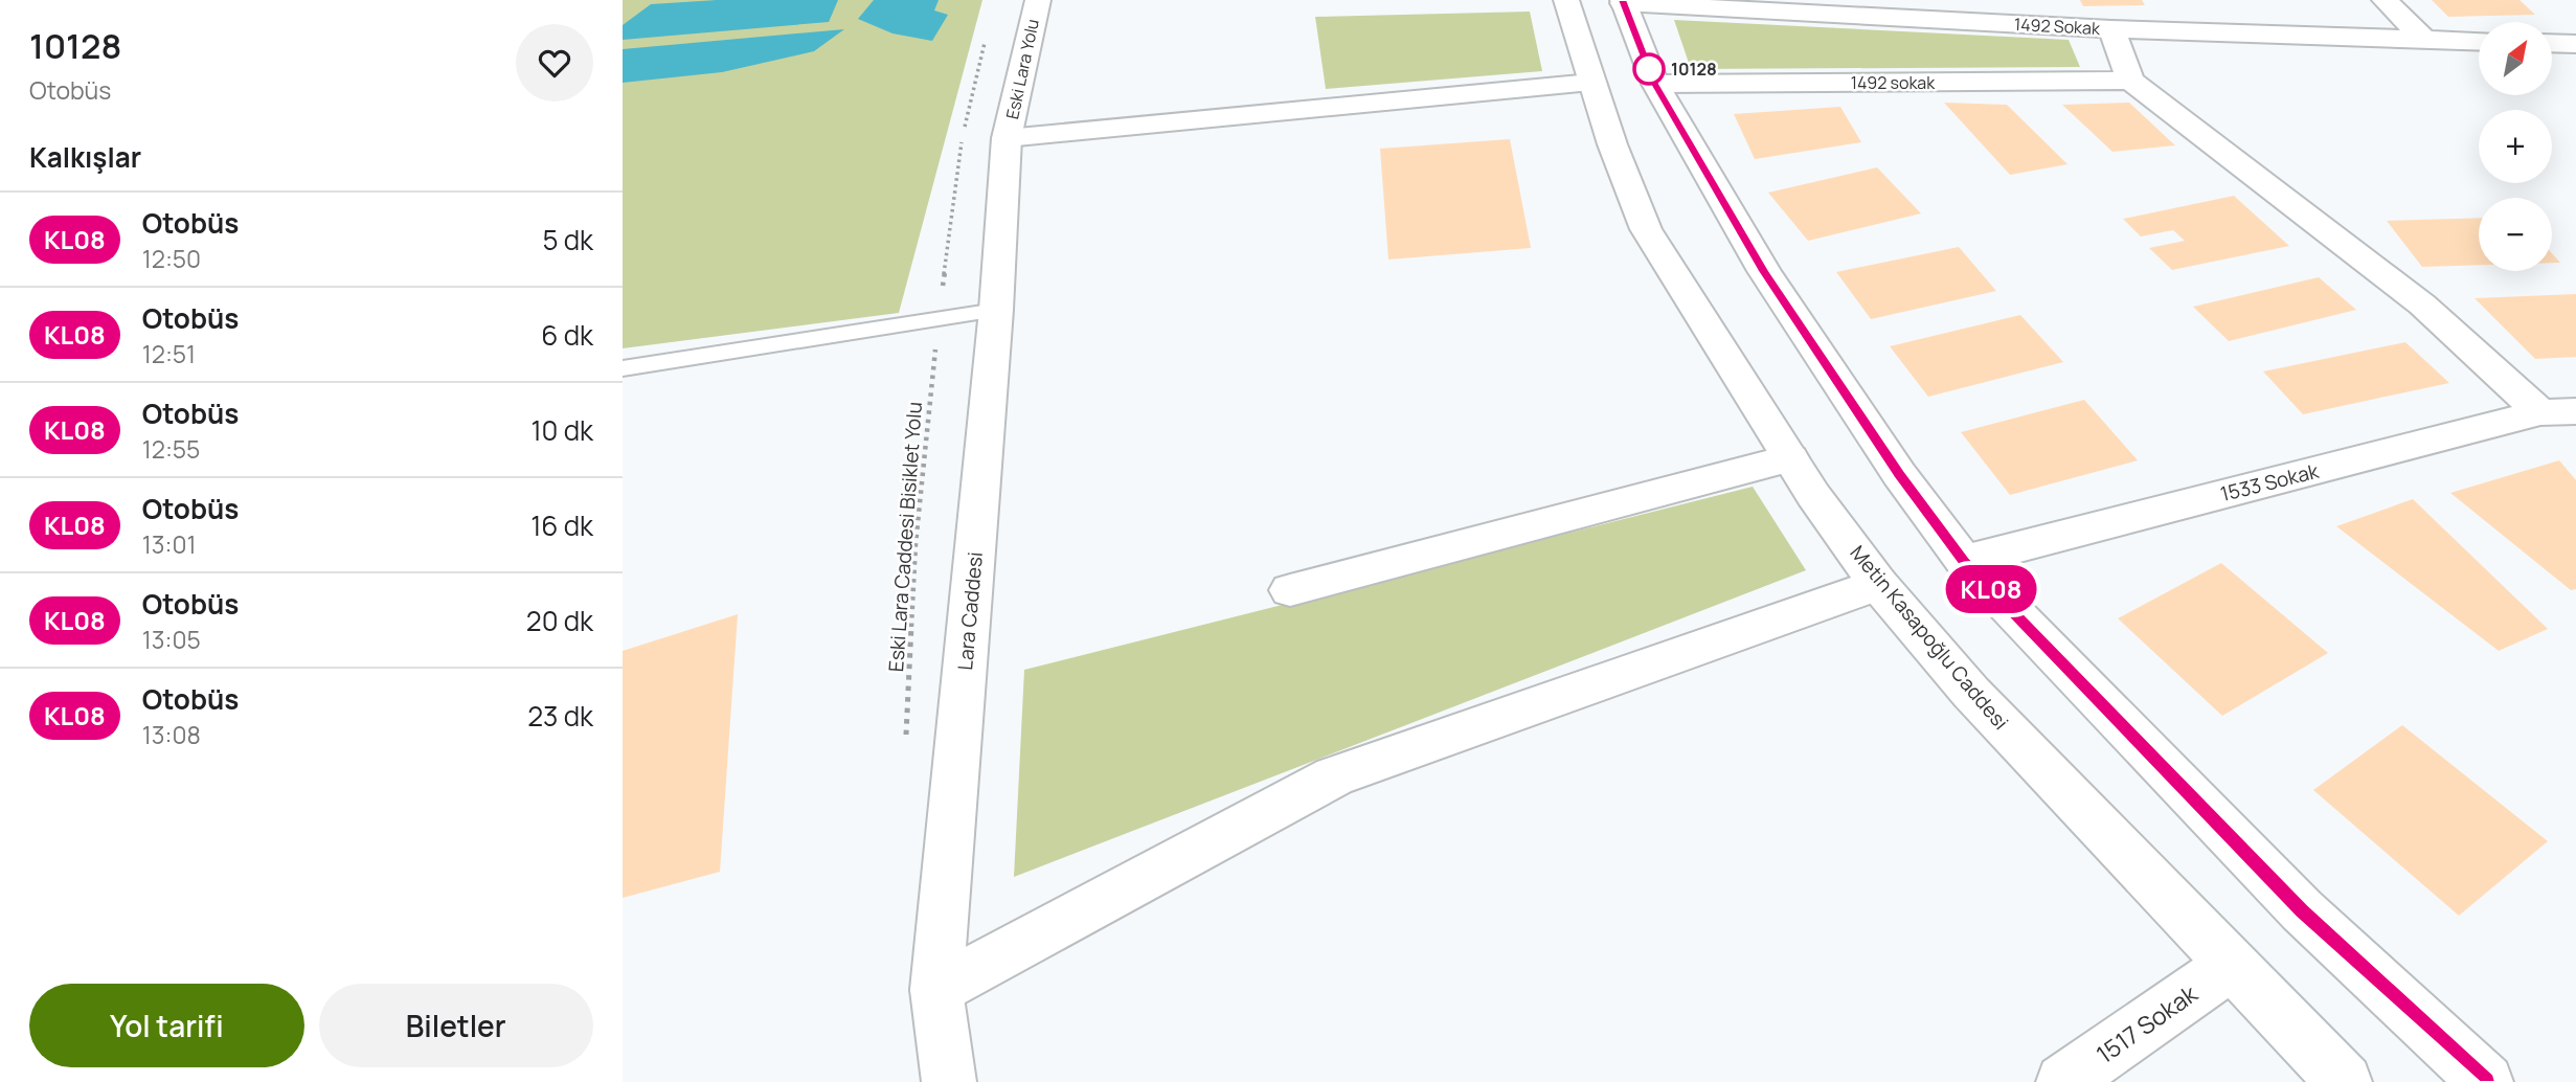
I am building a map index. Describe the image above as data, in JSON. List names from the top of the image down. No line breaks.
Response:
{"streets":{"street":["1492 Sokak","Eski Lara Yolu","1492 sokak","1533 Sokak","Lara Caddesi","Metin Kasapoğlu Caddesi","1517 Sokak"],"path":["Eski Lara Caddesi Bisiklet Yolu"]},"crossings":[["Eski Lara Yolu","Lara Caddesi"],["Metin Kasapoğlu Caddesi","1517 Sokak"]],"places":["10128"],"lines":["bus line KL08"],"north":"top right","page":{"heading":[["10128","Otobüs"],"Kalkışlar"],"on_map":"KL08","map_buttons":["+","−"],"list":[{"mark":"KL08","name":"Otobüs","note":"12:50","value":"5 dk"},{"mark":"KL08","name":"Otobüs","note":"12:51","value":"6 dk"},{"mark":"KL08","name":"Otobüs","note":"12:55","value":"10 dk"},{"mark":"KL08","name":"Otobüs","note":"13:01","value":"16 dk"},{"mark":"KL08","name":"Otobüs","note":"13:05","value":"20 dk"},{"mark":"KL08","name":"Otobüs","note":"13:08","value":"23 dk"}],"buttons":["Yol tarifi","Biletler"]}}
